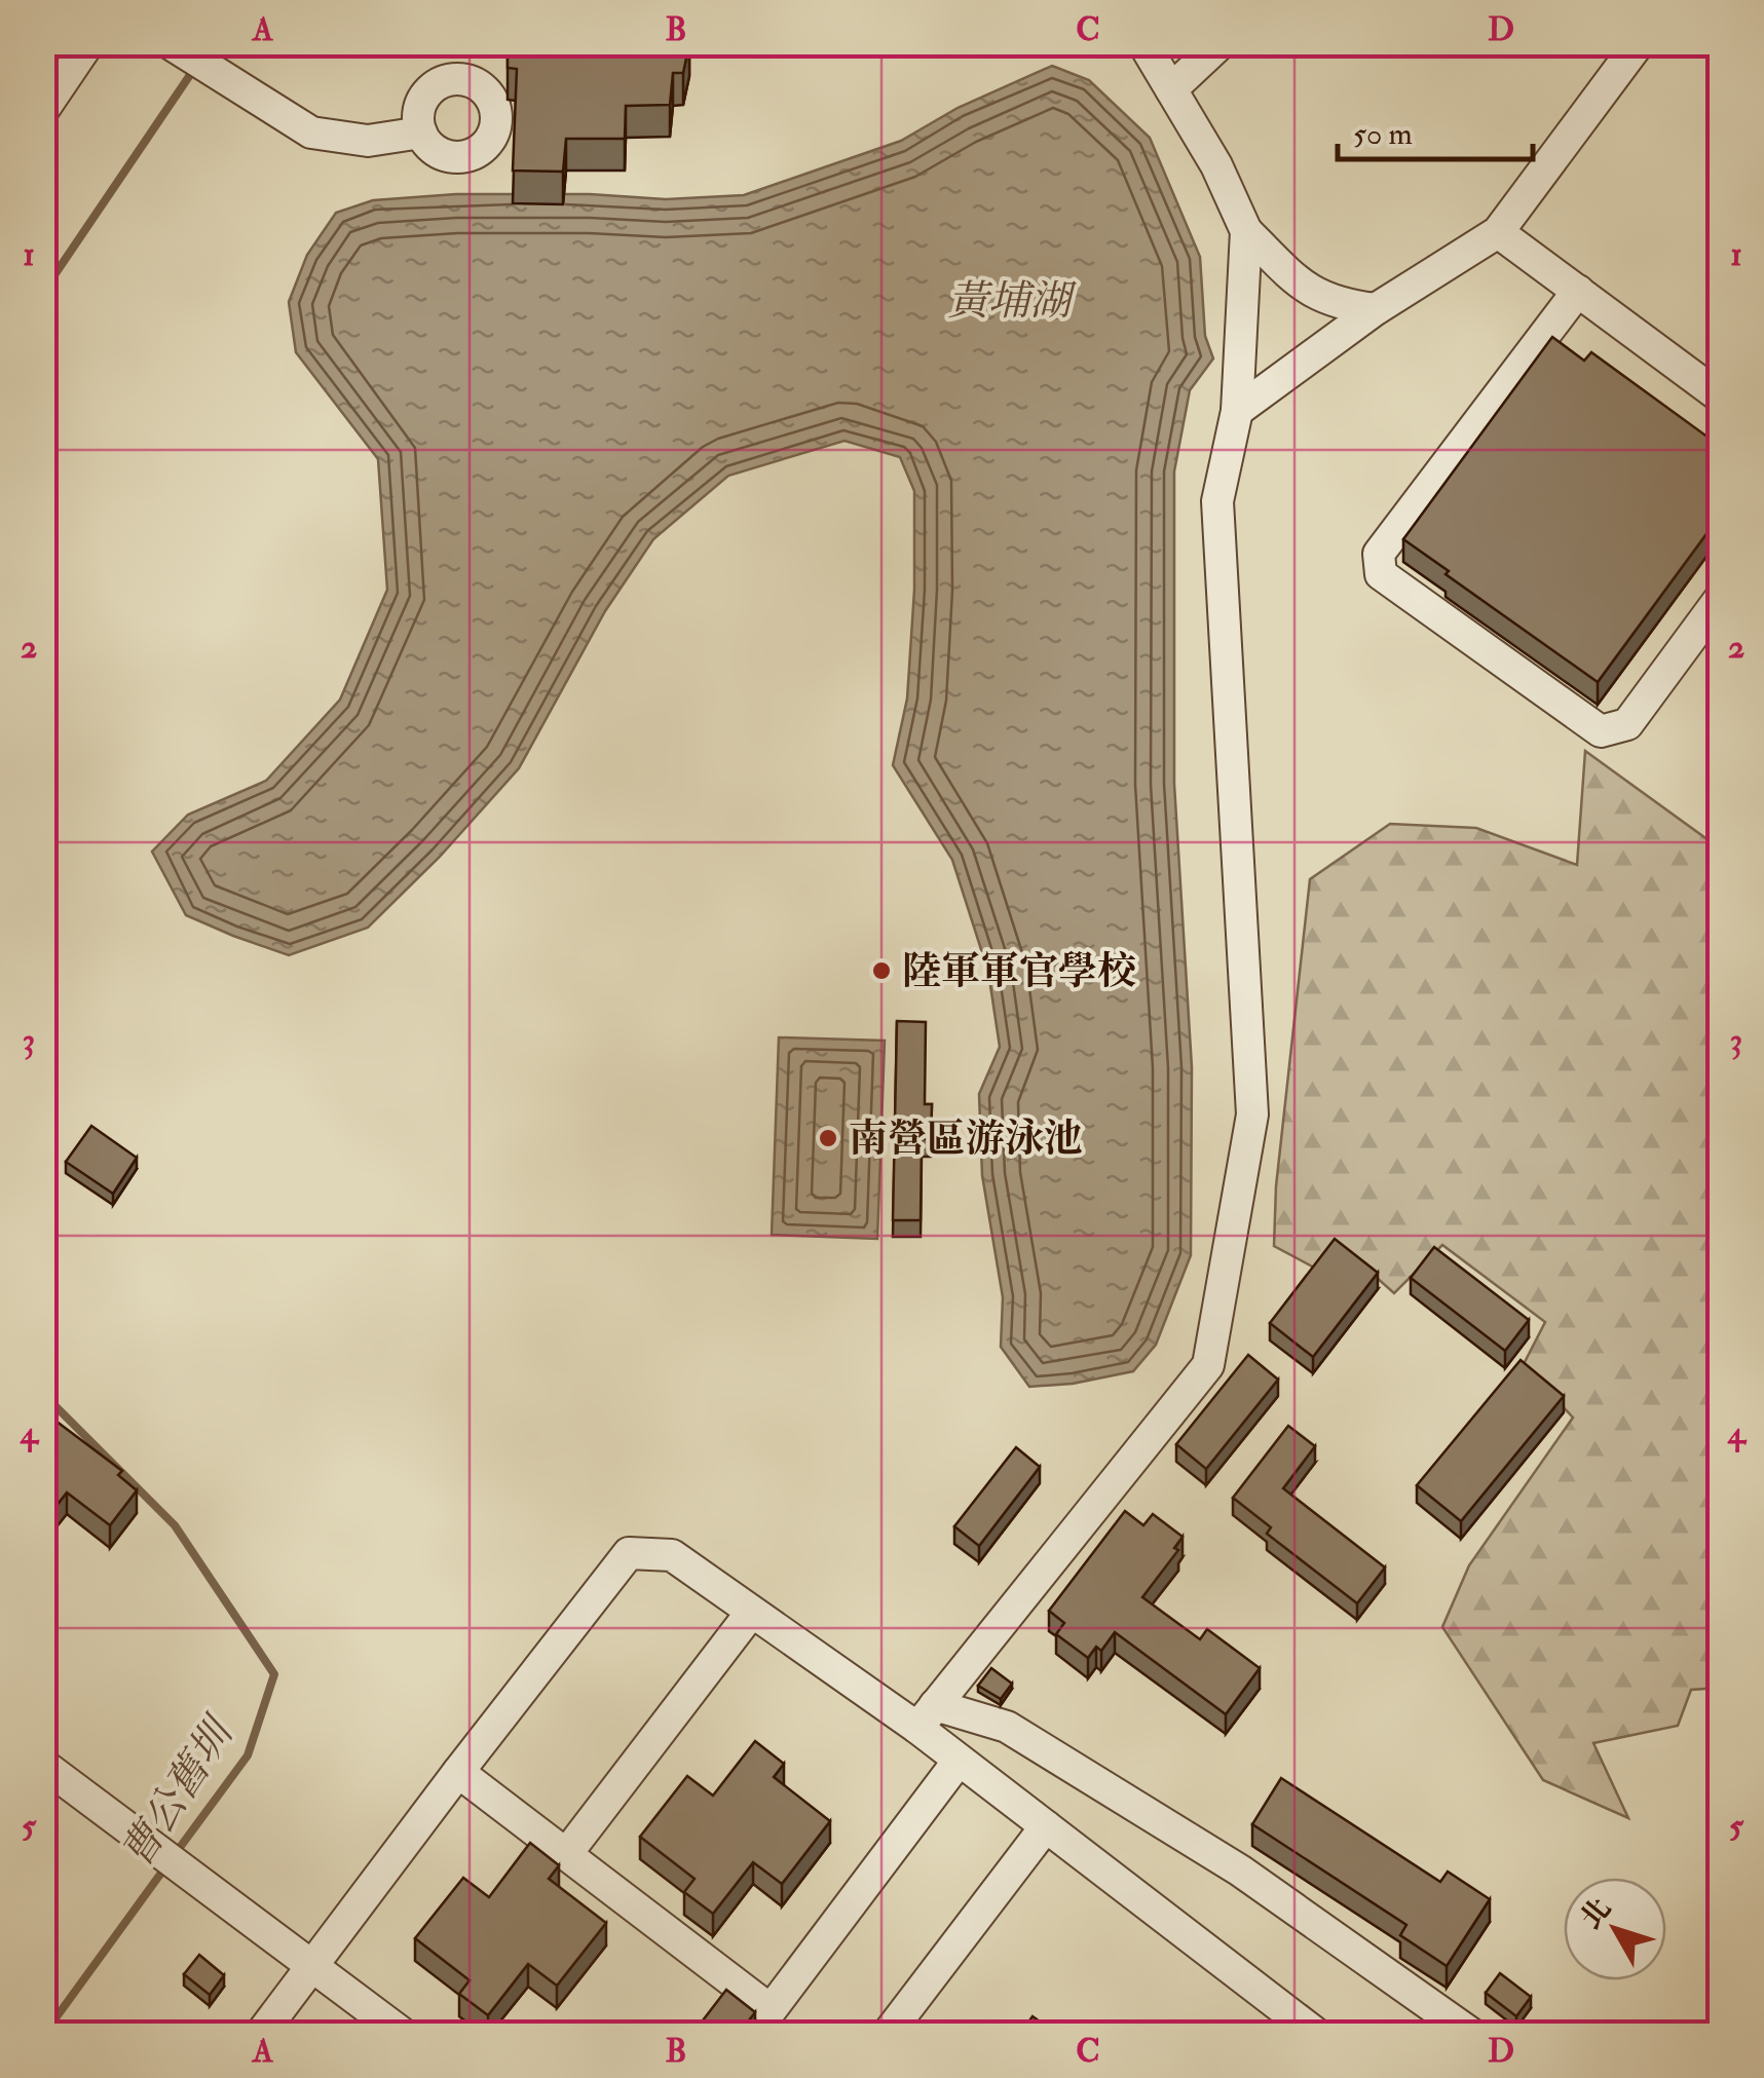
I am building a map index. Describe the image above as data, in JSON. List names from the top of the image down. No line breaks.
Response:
{"water":["黃埔湖","曹公舊圳"],"places":["陸軍軍官學校","南營區游泳池"],"scale_bar":"50 m","north":"top left","grid":{"columns":["A","B","C","D"],"rows":["1","2","3","4","5"]}}
